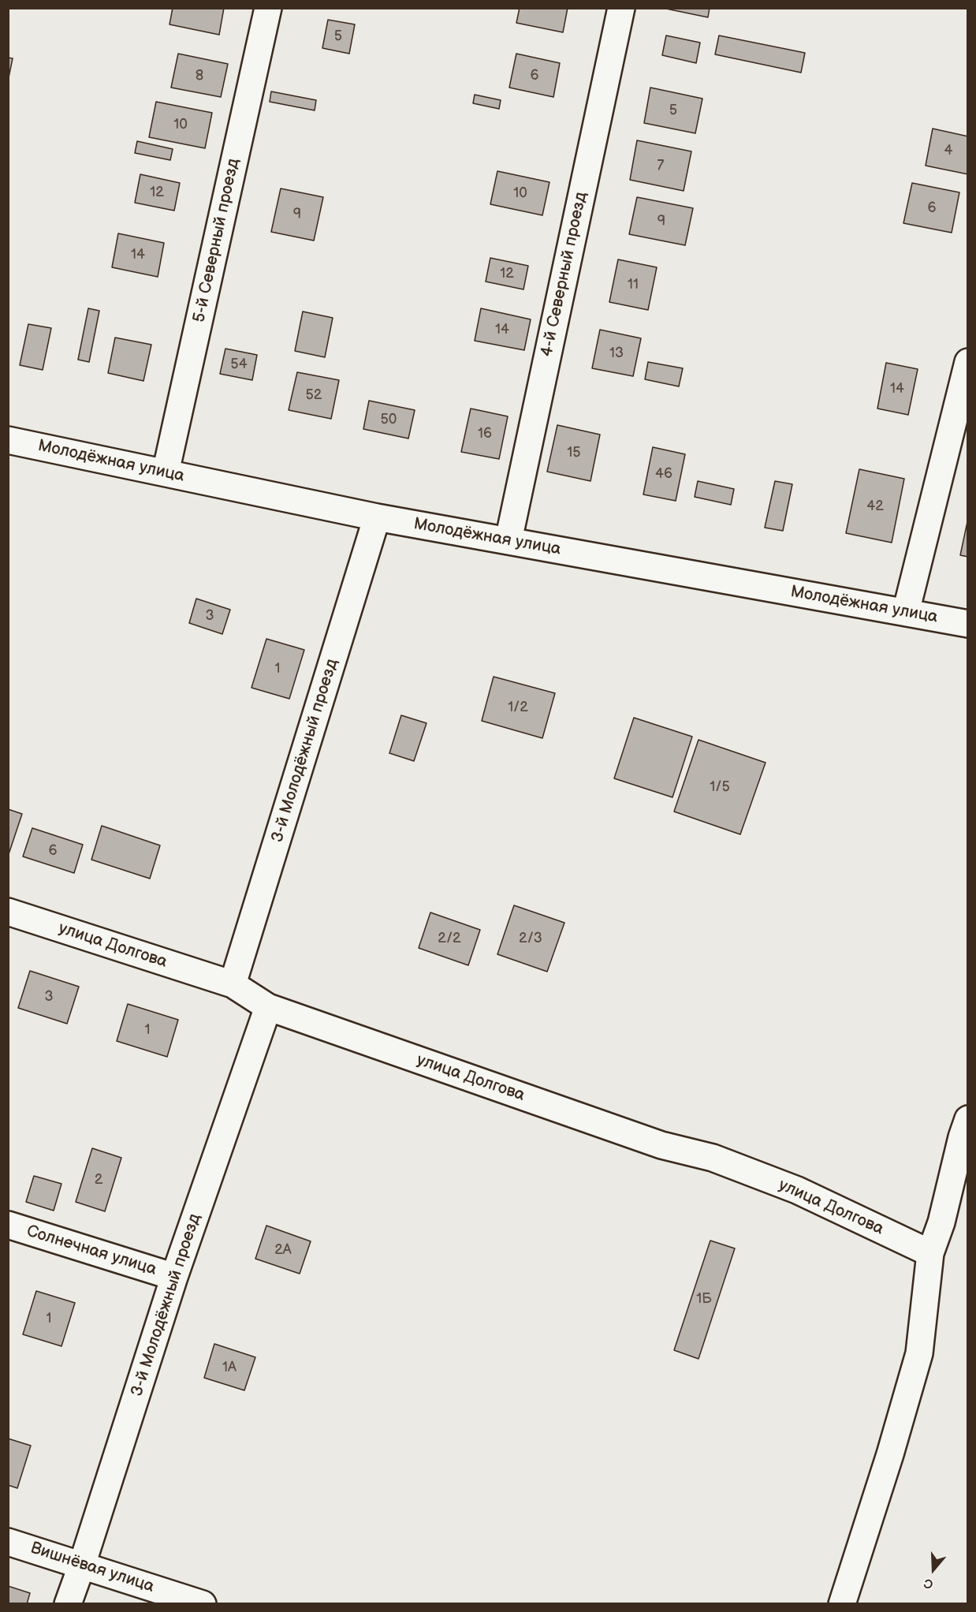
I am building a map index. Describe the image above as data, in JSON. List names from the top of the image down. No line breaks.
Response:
{"streets":{"street":["5-й Северный проезд","4-й Северный проезд","Молодёжная улица","3-й Молодёжный проезд","улица Долгова","Солнечная улица","Вишнёвая улица"]},"crossings":[["5-й Северный проезд","Молодёжная улица"],["4-й Северный проезд","Молодёжная улица"],["Молодёжная улица","3-й Молодёжный проезд"],["3-й Молодёжный проезд","улица Долгова"],["3-й Молодёжный проезд","Солнечная улица"],["3-й Молодёжный проезд","Вишнёвая улица"]],"house_numbers":["5","8","6","5","10","4","7","12","10","6","9","9","14","12","11","14","13","54","14","52","50","16","15","46","42","3","1","1/2","1/5","6","2/2","2/3","3","1","2","2А","1Б","1","1А"],"north":"bottom"}
